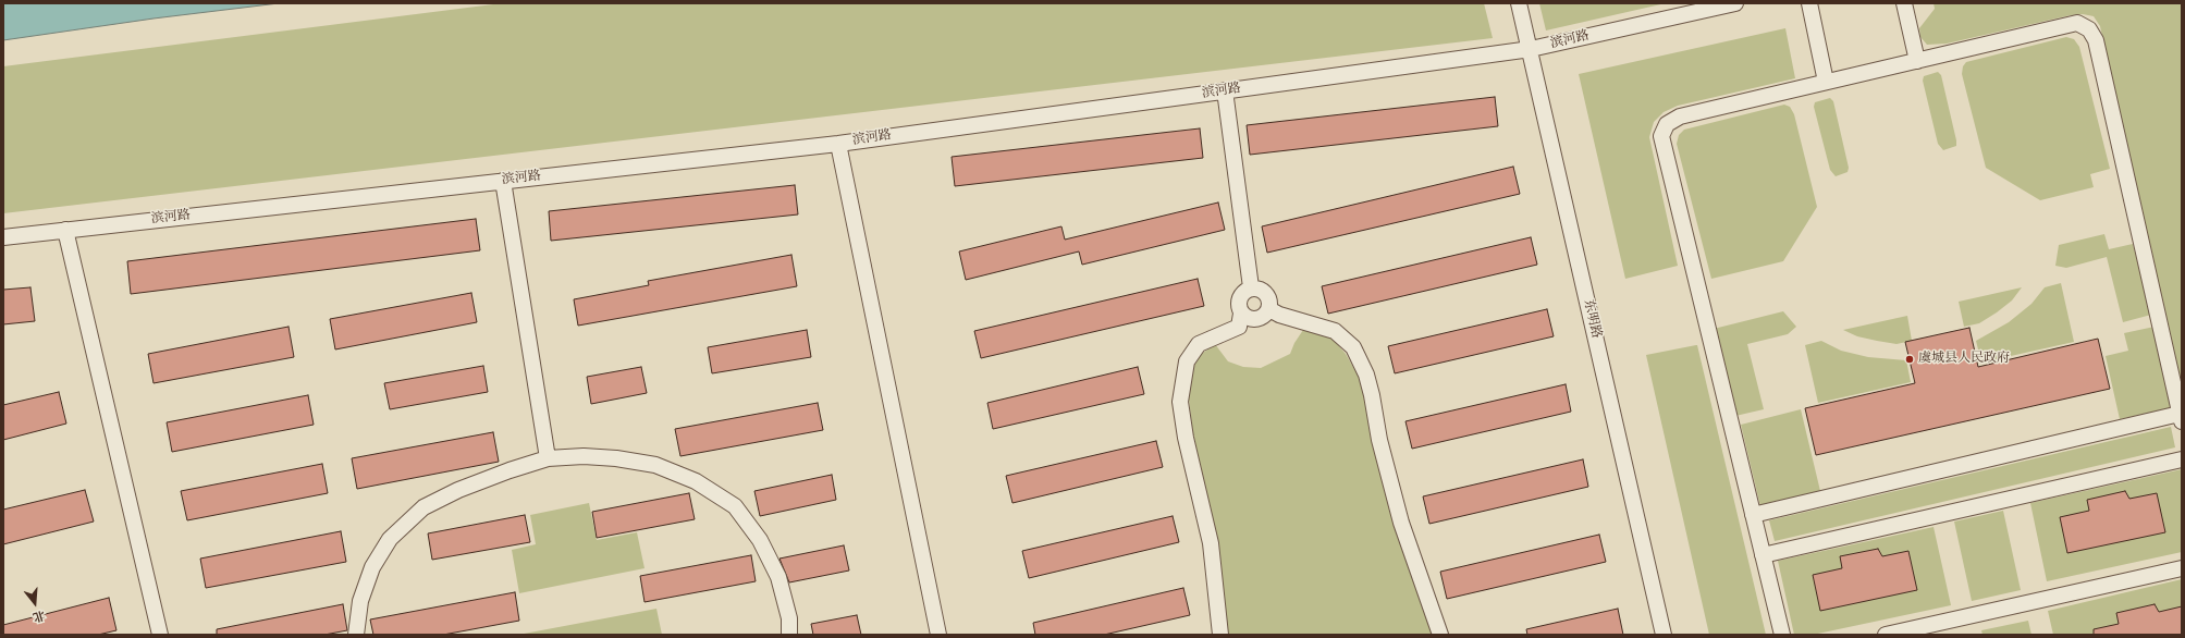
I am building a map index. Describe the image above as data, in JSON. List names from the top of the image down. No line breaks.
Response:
{"streets":{"street":["滨河路","东明路"]},"crossings":[["滨河路","东明路"]],"places":["虞城县人民政府"],"north":"bottom"}
